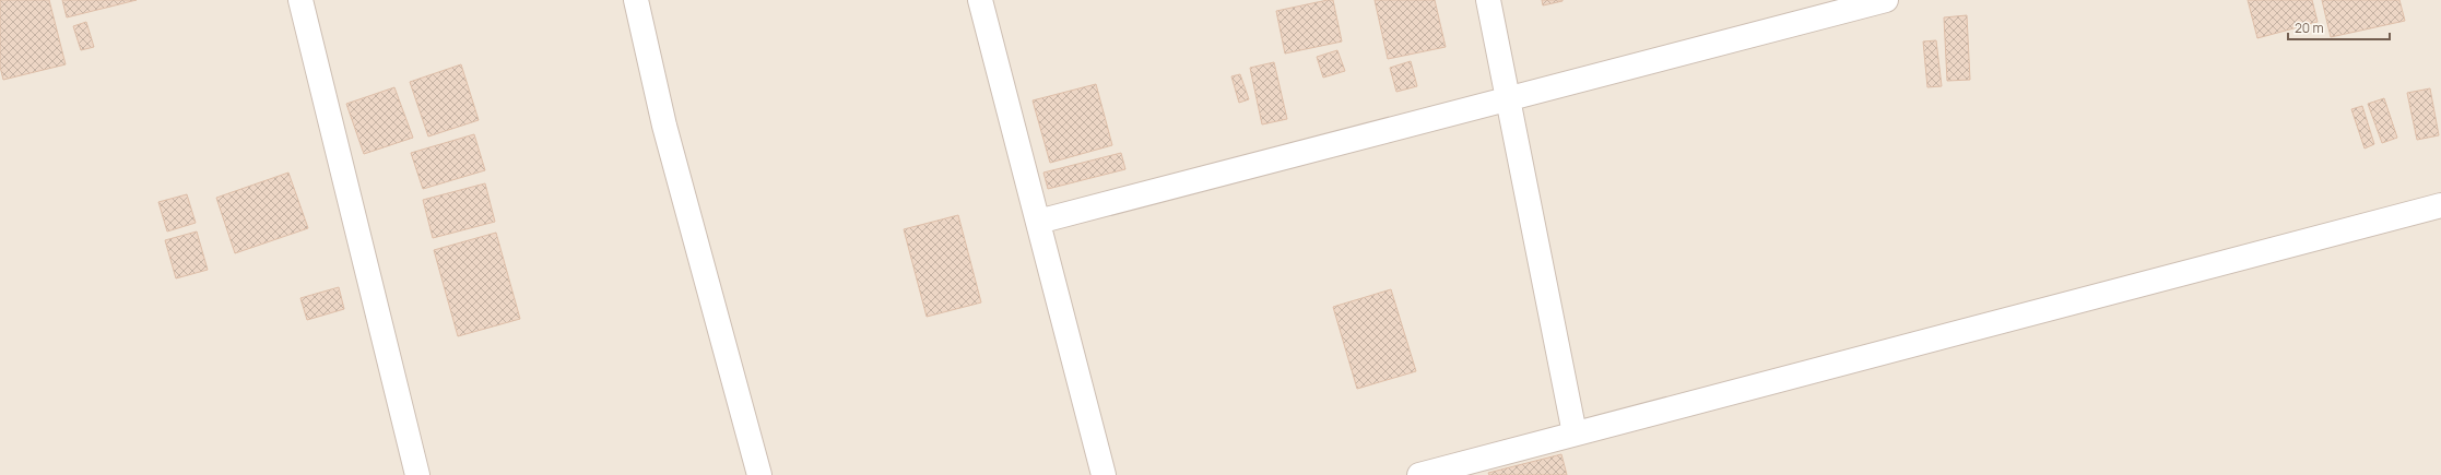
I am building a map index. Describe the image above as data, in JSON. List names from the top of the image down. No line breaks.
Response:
{"scale_bar":"20 m"}
